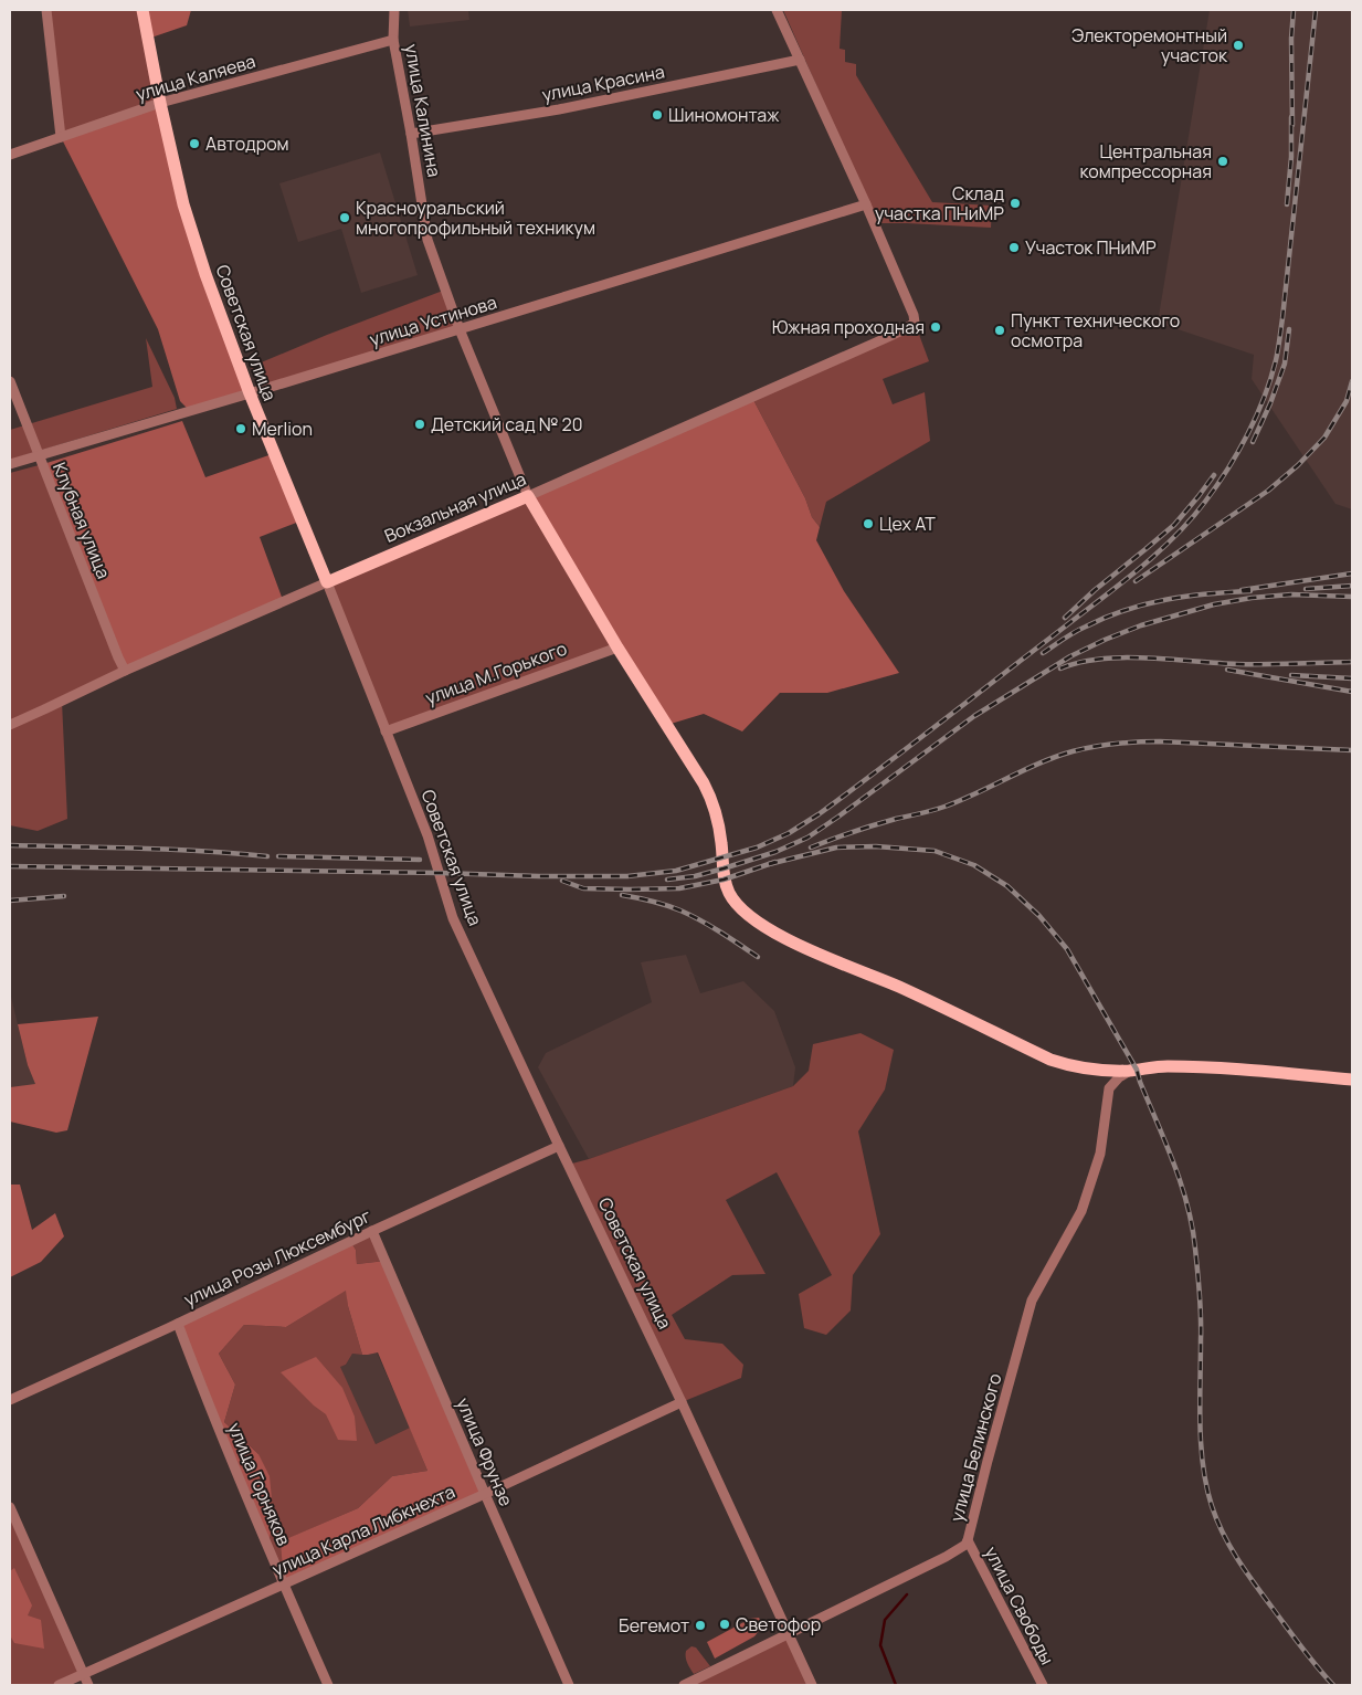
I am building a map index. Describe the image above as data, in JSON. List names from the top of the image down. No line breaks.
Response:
{"streets":{"main road":["Советская улица","Вокзальная улица"],"street":["улица Каляева","улица Красина","улица Калинина","улица Устинова","Клубная улица","улица М.Горького","улица Розы Люксембург","улица Белинского","улица Фрунзе","улица Горняков","улица Карла Либкнехта","улица Свободы"]},"crossings":[["улица Каляева","улица Калинина"],["улица Каляева","Советская улица"],["улица Красина","улица Калинина"],["улица Калинина","улица Устинова"],["улица Калинина","Вокзальная улица"],["улица Устинова","Советская улица"],["улица Устинова","Вокзальная улица"],["улица Устинова","Клубная улица"],["Советская улица","Вокзальная улица"],["Советская улица","улица М.Горького"],["Советская улица","улица Розы Люксембург"],["Советская улица","улица Белинского"],["Советская улица","улица Карла Либкнехта"],["Вокзальная улица","Клубная улица"],["улица Розы Люксембург","улица Фрунзе"],["улица Розы Люксембург","улица Горняков"],["улица Белинского","улица Свободы"],["улица Фрунзе","улица Карла Либкнехта"],["улица Горняков","улица Карла Либкнехта"]],"places":["Электоремонтный участок","Шиномонтаж","Автодром","Центральная компрессорная","Склад участка ПНиМР","Красноуральский многопрофильный техникум","Участок ПНиМР","Южная проходная","Пункт технического осмотра","Детский сад № 20","Merlion","Цех АТ","Светофор","Бегемот"]}
